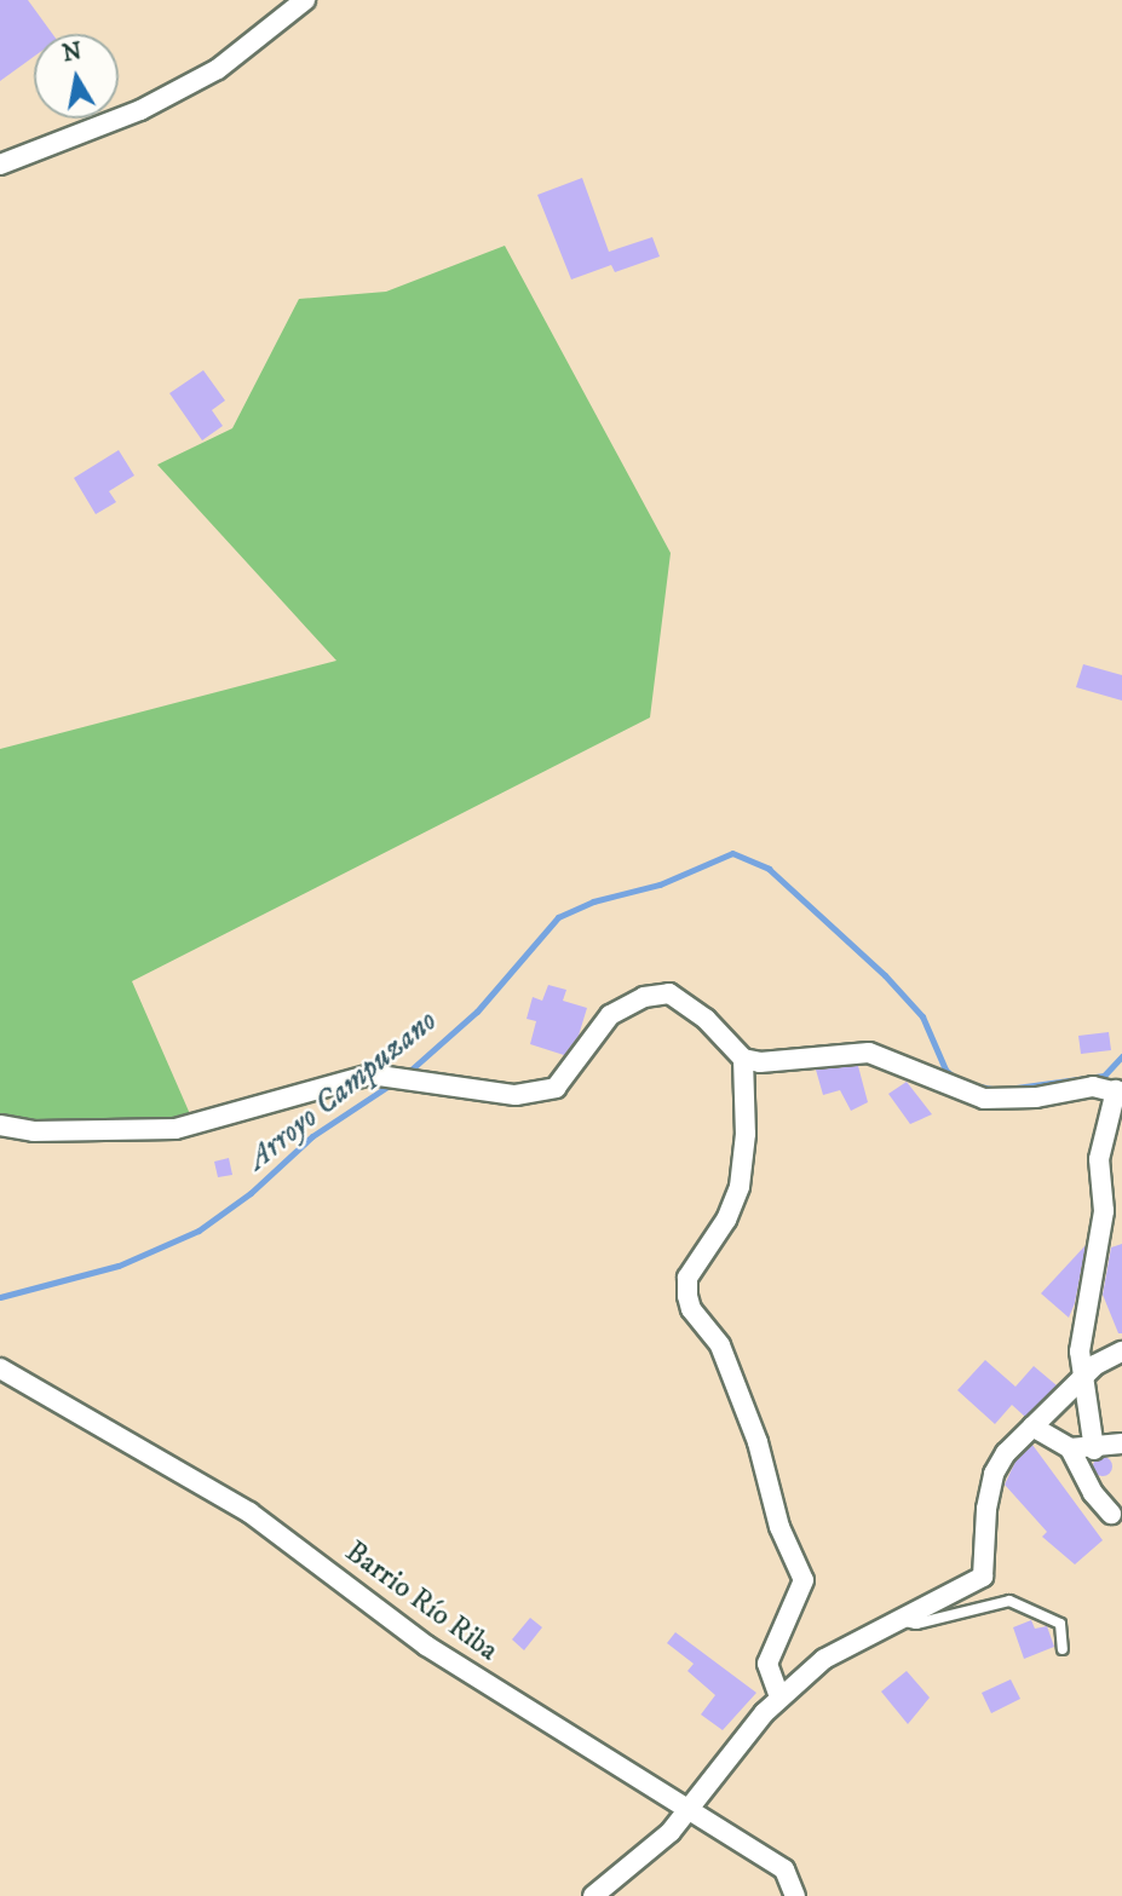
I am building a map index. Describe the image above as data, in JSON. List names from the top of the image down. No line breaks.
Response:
{"streets":{"street":["Barrio Río Riba"]},"water":["Arroyo Campuzano"],"north":"top"}
